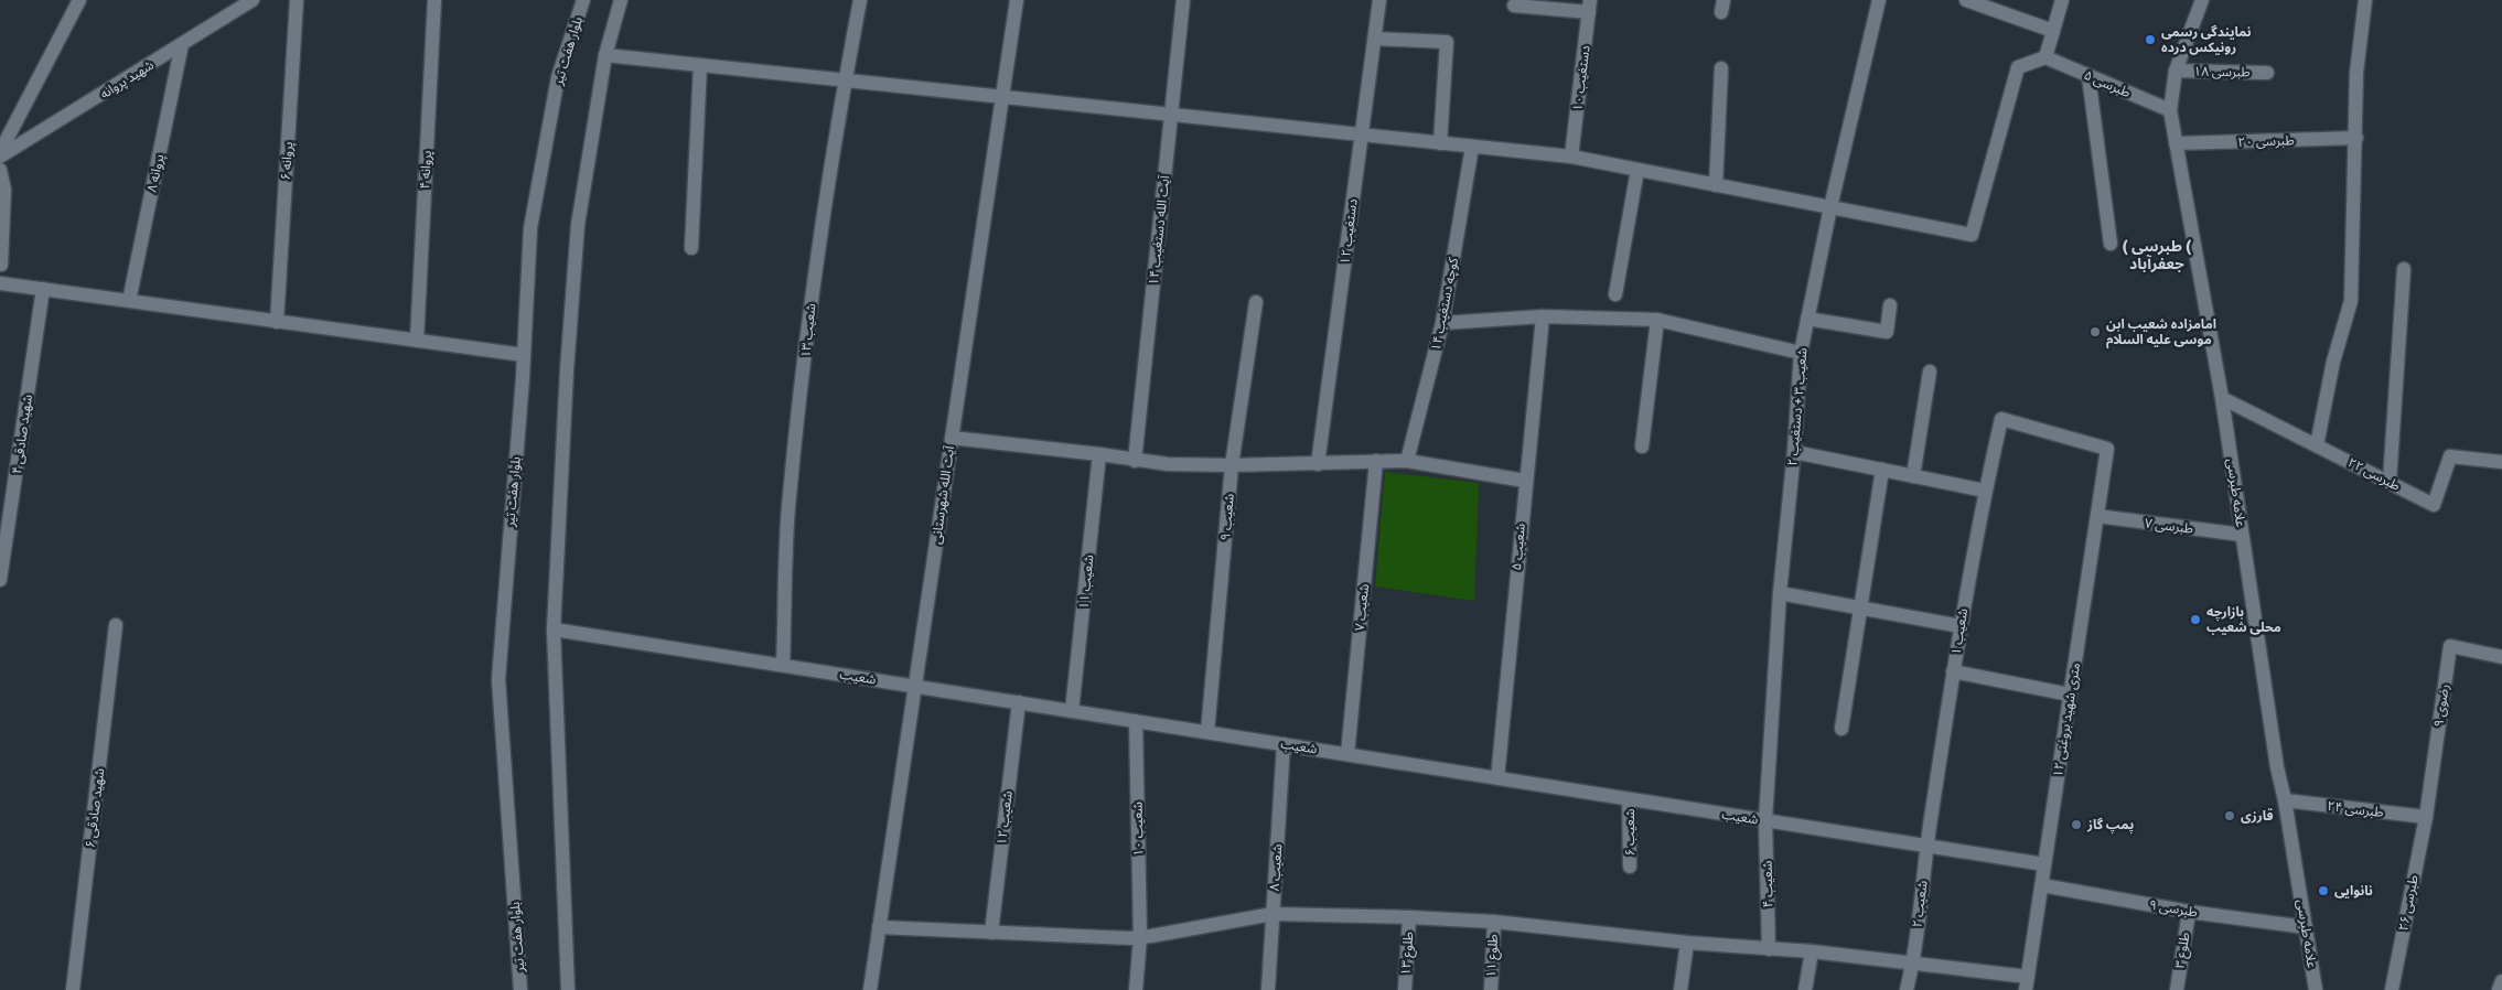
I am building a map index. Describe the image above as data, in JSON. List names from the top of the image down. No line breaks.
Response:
{"streets":{"street":["بلوار هفت تیر","طبرسی ۱۸","دستغیب ۱۰","شهید پروانه","طبرسی ۵","طبرسی ۲۰","پروانه ۶","پروانه ۴","پروانه ۸","آیت الله دستغیب ۱۴","دستغیب ۱۲","کوچه دستغیب ۱۴","شعیب ۱۳","شعیب ۳ + دستغیب ۲","شهید صادقی ۴","طبرسی ۲۲","علامه طبرسی","آیت الله شهرستانی","شعیب ۹","طبرسی ۷","شعیب ۵","شعیب ۱۱","شعیب ۷","شعیب ۱","شعیب","رضوی ۹","۱۲ متری شهید بروغنی","شهید صادقی ۶","طبرسی ۲۴","شعیب ۱۲","شعیب ۱۰","شعیب ۶","شعیب ۸","شعیب ۴","طبرسی ۲۶","شعیب ۲","طبرسی ۹","طلوع ۳","طلوع ۱۳","طلوع ۱۱"]},"crossings":[["طبرسی ۱۸","علامه طبرسی"],["شهید پروانه","پروانه ۸"],["طبرسی ۵","علامه طبرسی"],["طبرسی ۲۰","علامه طبرسی"],["شعیب ۱۳","شعیب"],["شعیب ۳ + دستغیب ۲","شعیب"],["شعیب ۳ + دستغیب ۲","شعیب ۴"],["طبرسی ۲۲","علامه طبرسی"],["علامه طبرسی","طبرسی ۷"],["علامه طبرسی","طبرسی ۲۴"],["علامه طبرسی","طبرسی ۹"],["آیت الله شهرستانی","شعیب"],["شعیب ۹","شعیب"],["طبرسی ۷","۱۲ متری شهید بروغنی"],["شعیب ۵","شعیب"],["شعیب ۱۱","شعیب"],["شعیب ۷","شعیب"],["شعیب ۱","شعیب"],["شعیب ۱","۱۲ متری شهید بروغنی"],["شعیب ۱","شعیب ۲"],["شعیب","۱۲ متری شهید بروغنی"],["شعیب","شعیب ۱۲"],["شعیب","شعیب ۱۰"],["شعیب","شعیب ۶"],["شعیب","شعیب ۸"],["شعیب","شعیب ۴"],["شعیب","شعیب ۲"],["رضوی ۹","طبرسی ۲۴"],["رضوی ۹","طبرسی ۲۶"],["۱۲ متری شهید بروغنی","طبرسی ۹"],["طبرسی ۲۴","طبرسی ۲۶"],["طبرسی ۹","طلوع ۳"]],"districts":["( طبرسی ( جعفرآباد"],"places":["نمایندگی رسمی رونیکس درده","امامزاده شعیب ابن موسی علیه السلام","بازارچه محلی شعیب","قارزی","پمپ گاز","نانوایی"]}
